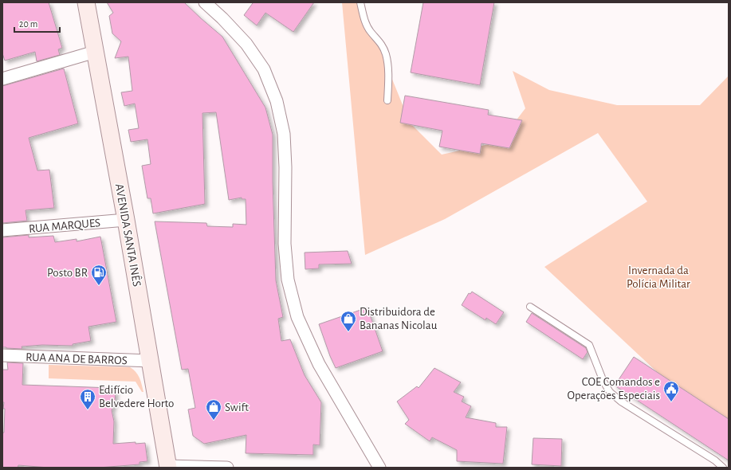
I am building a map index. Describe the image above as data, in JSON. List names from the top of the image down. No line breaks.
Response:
{"streets":{"main road":["AVENIDA SANTA INÊS"],"street":["RUA MARQUES","RUA ANA DE BARROS"]},"crossings":[["RUA MARQUES","AVENIDA SANTA INÊS"],["AVENIDA SANTA INÊS","RUA ANA DE BARROS"]],"parks":["Invernada da Polícia Militar"],"places":{"fuel station":["Posto BR"],"shop":["Distribuidora de Bananas Nicolau","Swift"],"public building":["COE Comandos e Operações Especiais"],"building":["Edifício Belvedere Horto"]},"scale_bar":"20 m"}
